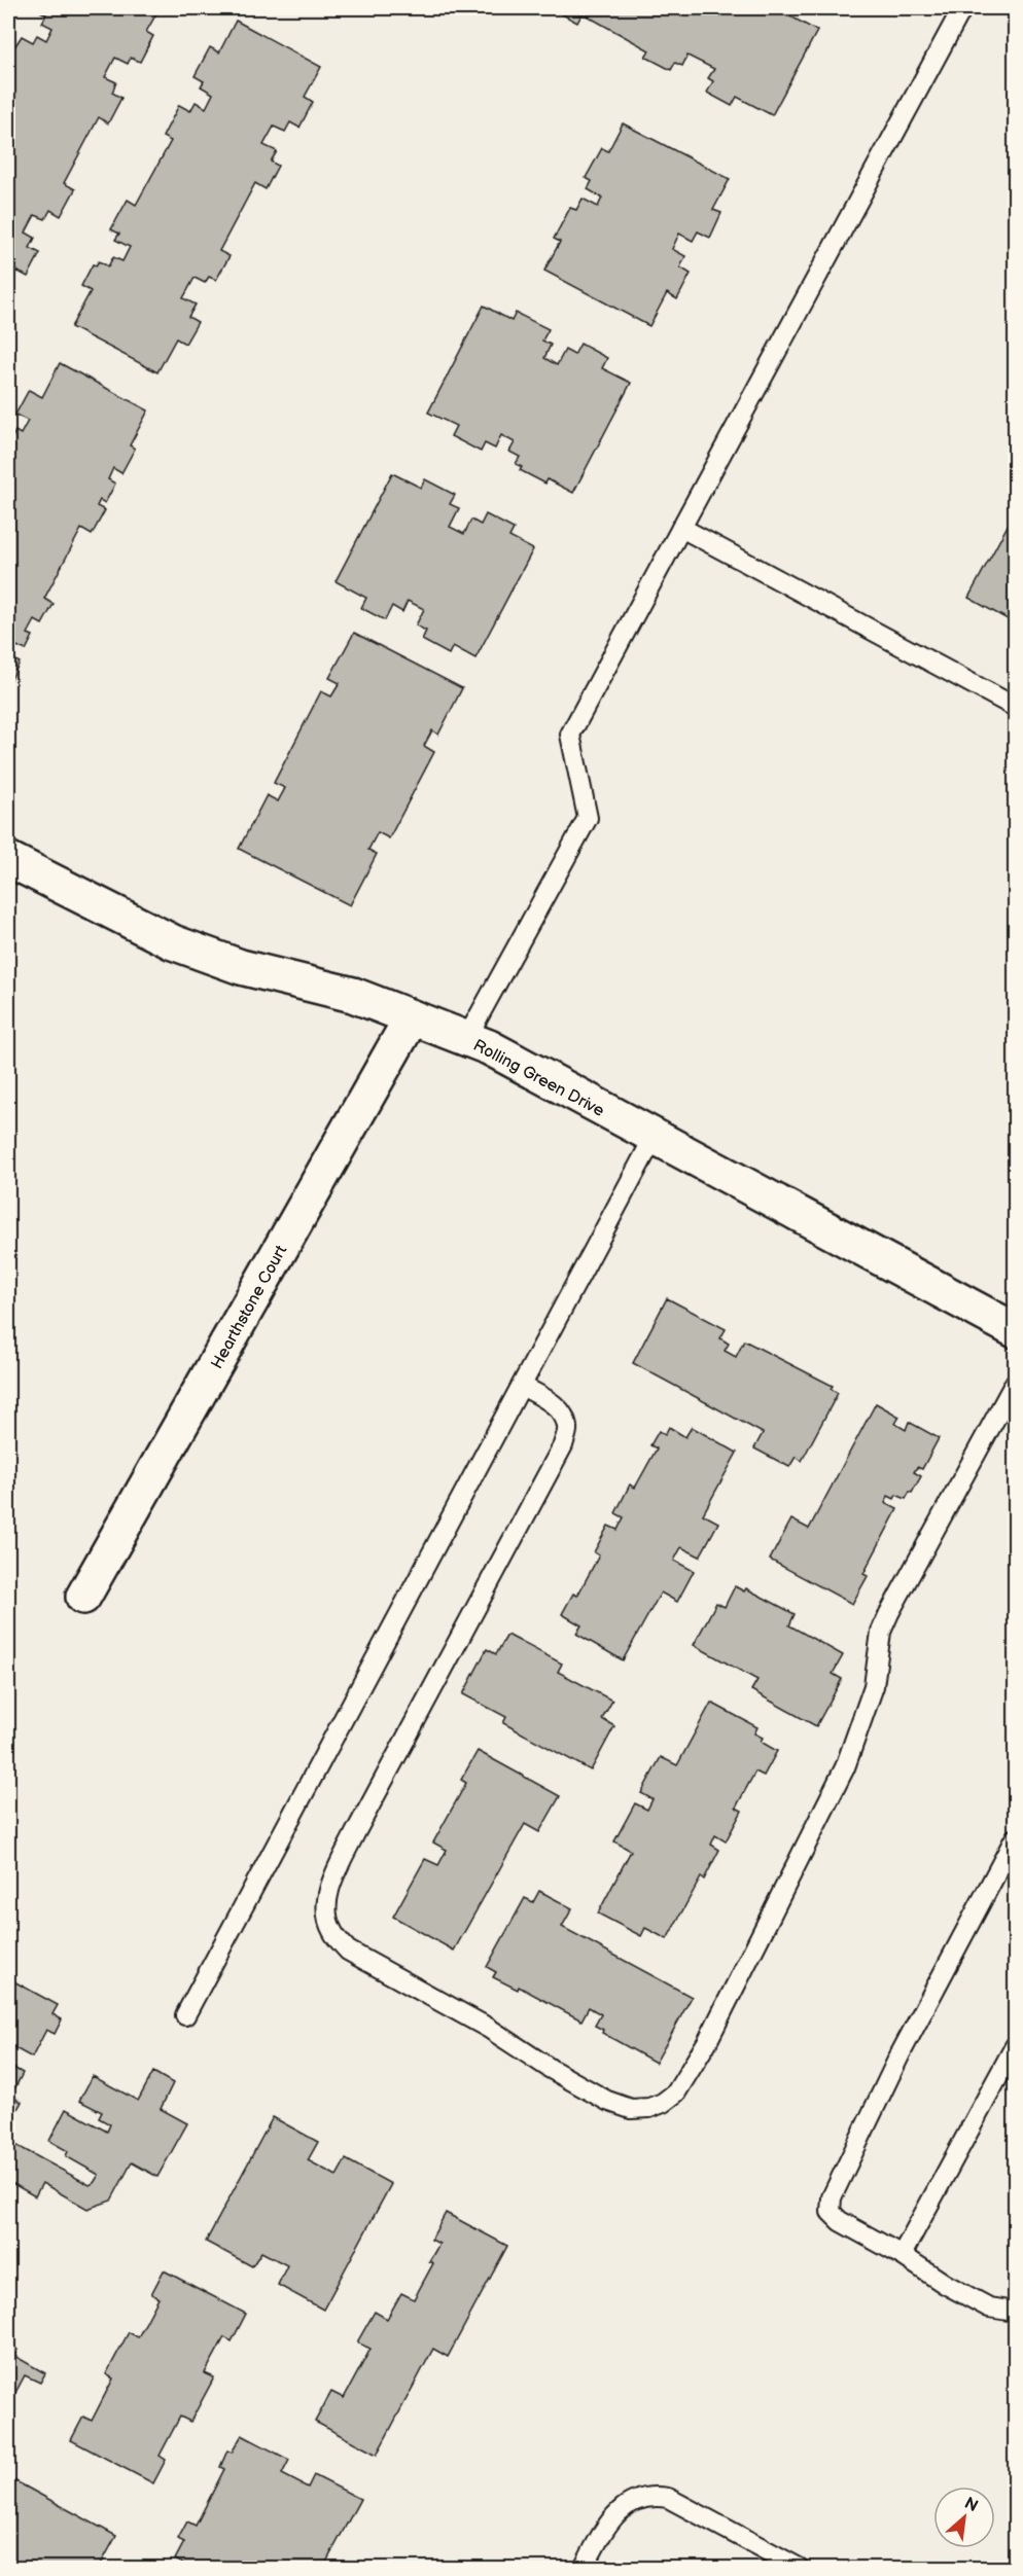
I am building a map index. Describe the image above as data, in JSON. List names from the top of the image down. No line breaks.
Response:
{"streets":{"street":["Rolling Green Drive","Hearthstone Court"]},"crossings":[["Rolling Green Drive","Hearthstone Court"]],"north":"top right"}
